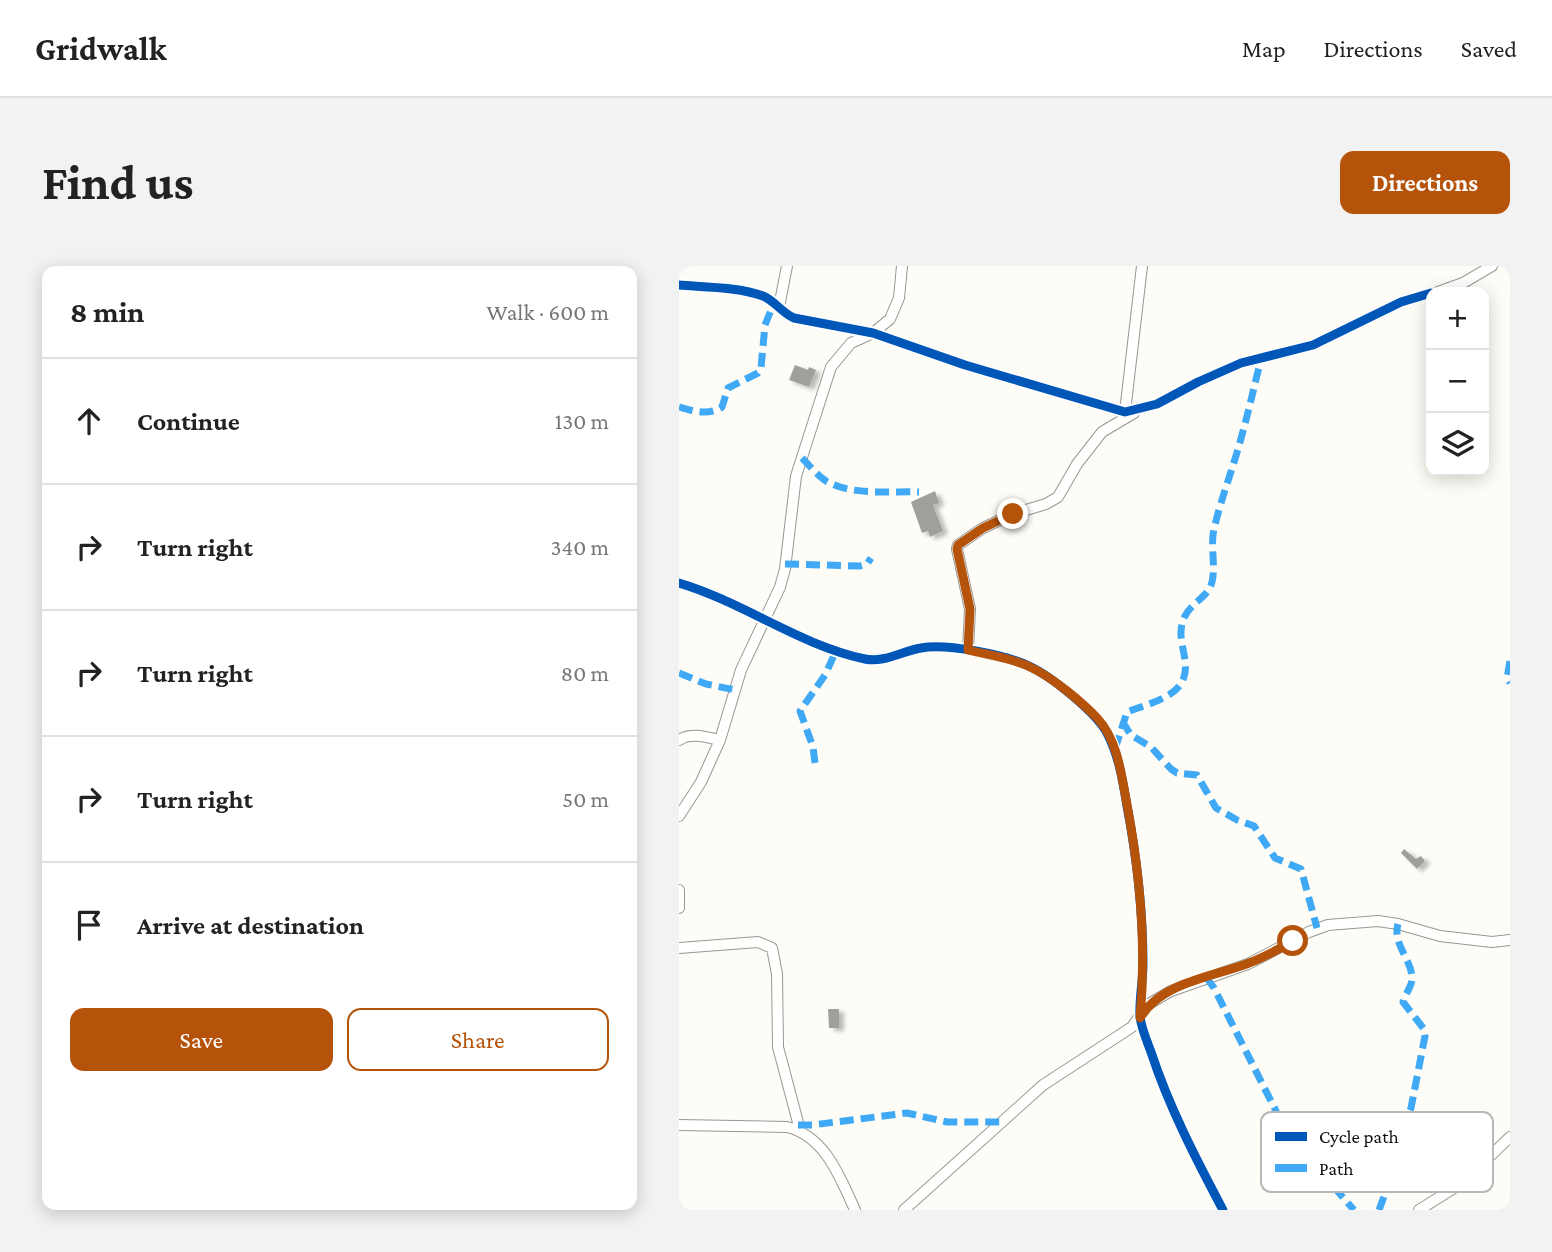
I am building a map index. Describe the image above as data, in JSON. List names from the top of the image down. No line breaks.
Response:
{"legend":["Cycle path","Path"],"page":{"header":"Gridwalk","nav":["Map","Directions","Saved"],"buttons":["Directions",["Save","Share"]],"title":"Find us","heading":["8 min","Walk · 600 m"],"map_buttons":["+","−"],"list":[["Continue","130 m"],["Turn right","340 m"],["Turn right","80 m"],["Turn right","50 m"],"Arrive at destination"]}}
